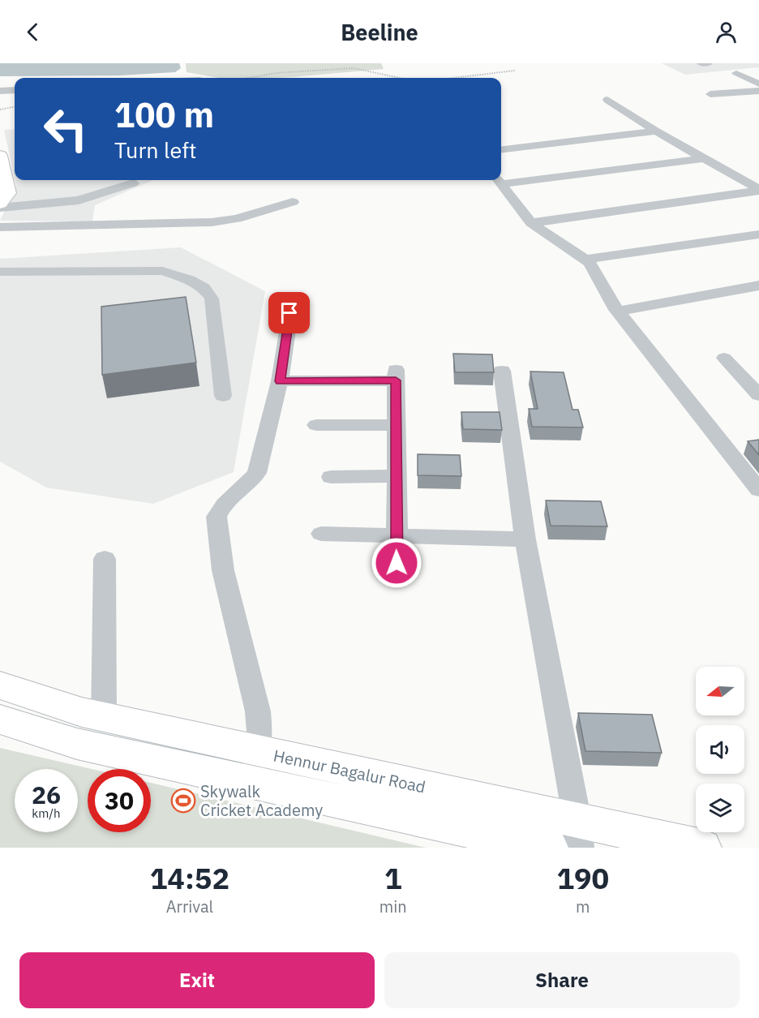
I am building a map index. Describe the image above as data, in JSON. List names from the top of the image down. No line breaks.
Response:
{"streets":{"main road":["Hennur Bagalur Road"]},"places":{"sports":["Skywalk Cricket Academy"]},"north":"left","page":{"header":"Beeline","turn":["100 m","Turn left"],"speed":"26 km/h","limit":"30","eta":["14:52","Arrival","1","min","190","m"],"buttons":["Exit","Share"]}}
